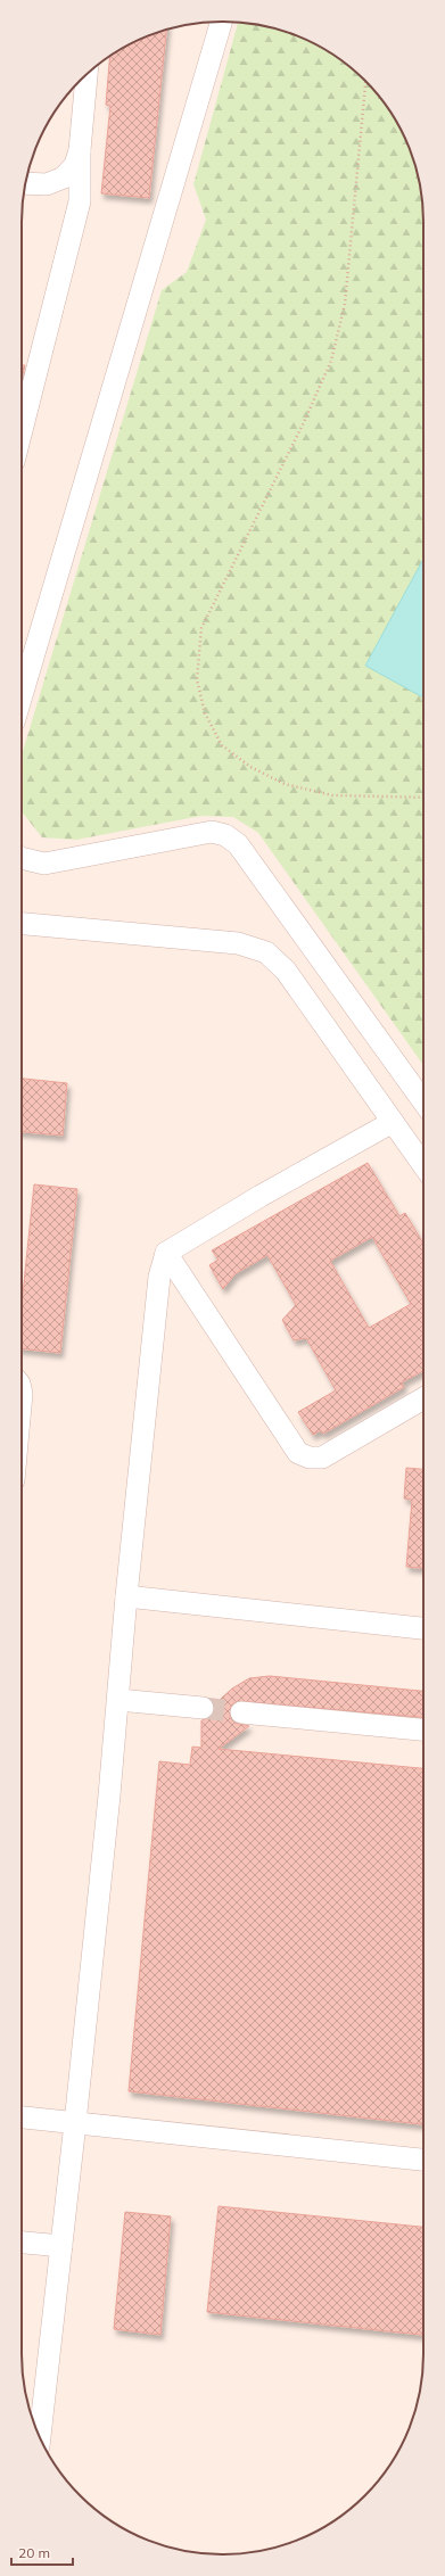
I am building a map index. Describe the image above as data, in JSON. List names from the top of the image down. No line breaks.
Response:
{"scale_bar":"20 m"}
